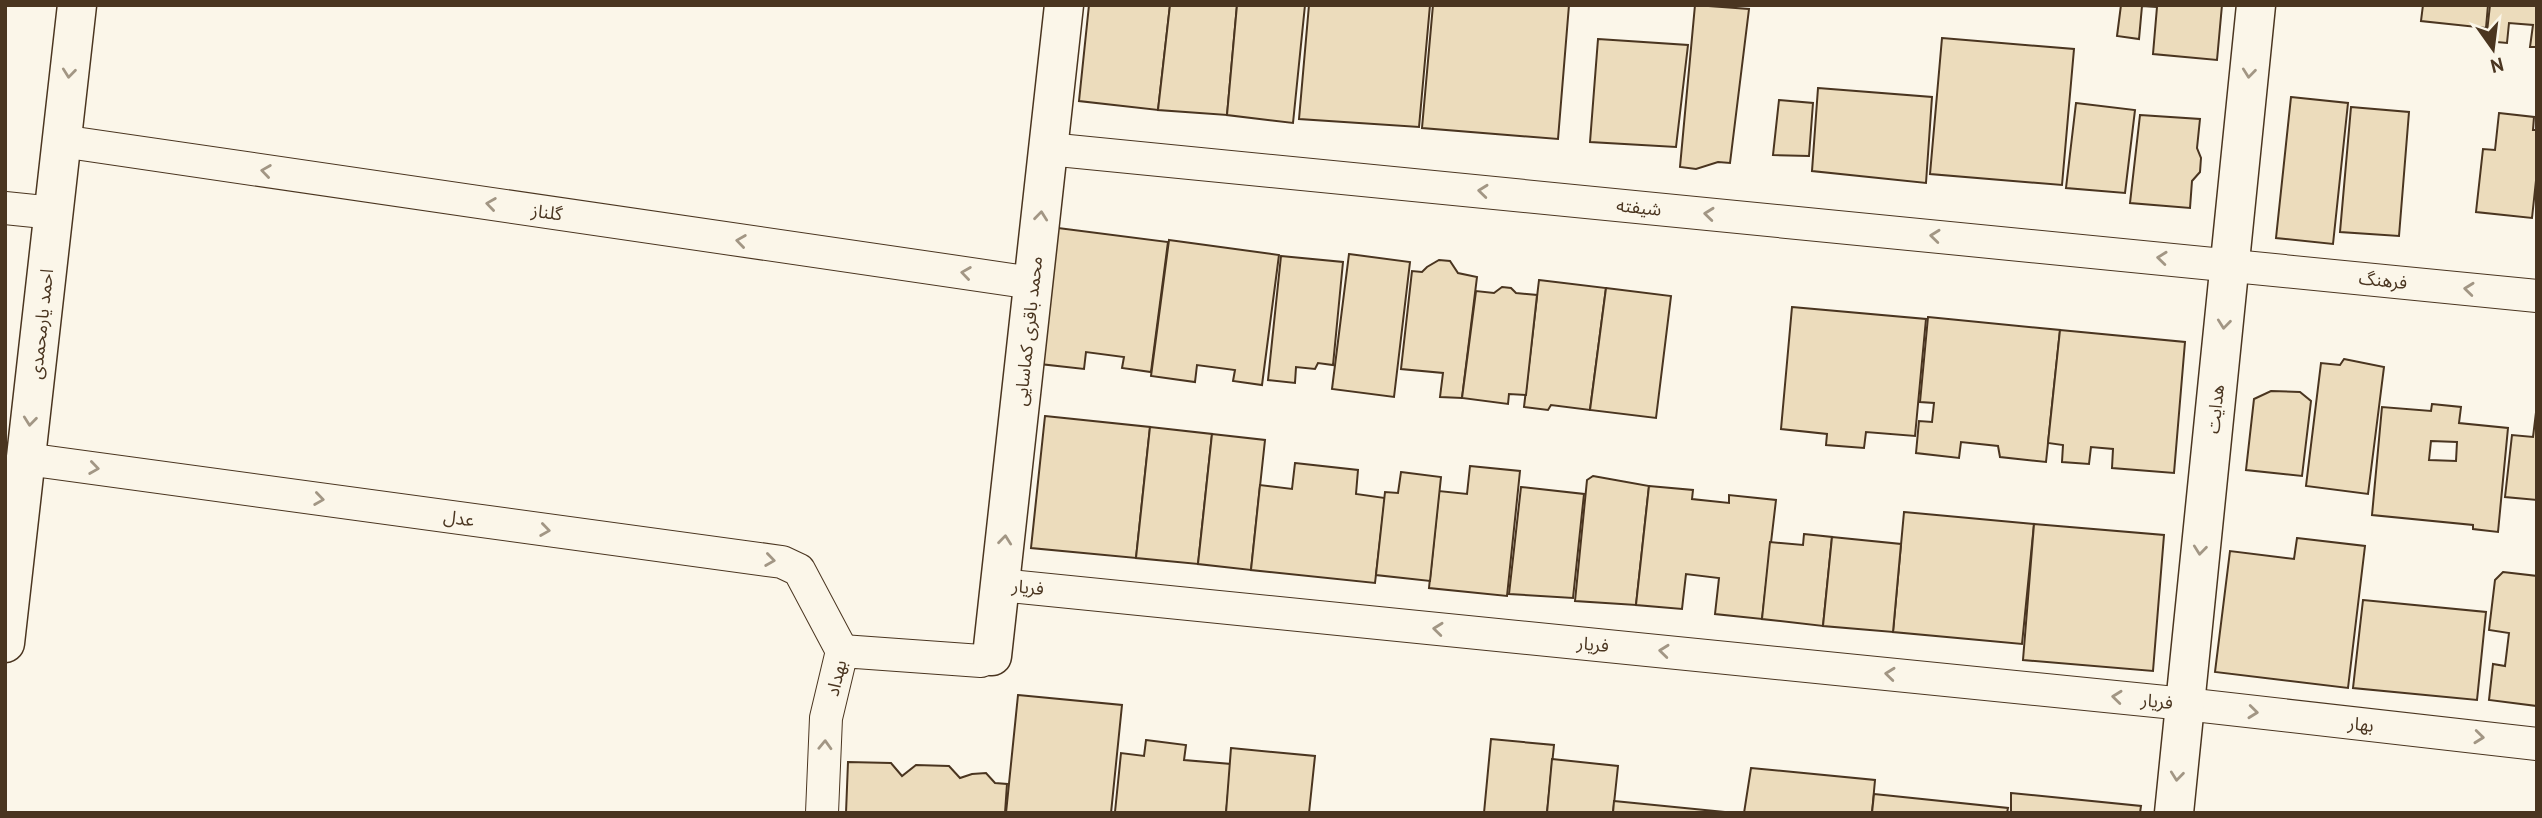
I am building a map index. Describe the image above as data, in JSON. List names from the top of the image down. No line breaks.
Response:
{"streets":{"street":["شیفته","گلناز","فرهنگ","احمد یارمحمدی","محمد باقری کماسایی","هدایت","عدل","فریار","بهداد","بهار"]},"crossings":[["شیفته","فرهنگ"],["شیفته","محمد باقری کماسایی"],["شیفته","هدایت"],["گلناز","احمد یارمحمدی"],["گلناز","محمد باقری کماسایی"],["فرهنگ","هدایت"],["احمد یارمحمدی","عدل"],["محمد باقری کماسایی","فریار"],["محمد باقری کماسایی","بهداد"],["هدایت","فریار"],["هدایت","بهار"],["عدل","بهداد"],["فریار","بهار"]],"one_way":["شیفته","گلناز","فرهنگ","احمد یارمحمدی","محمد باقری کماسایی","هدایت","عدل","فریار","بهداد","بهار"],"north":"bottom"}
